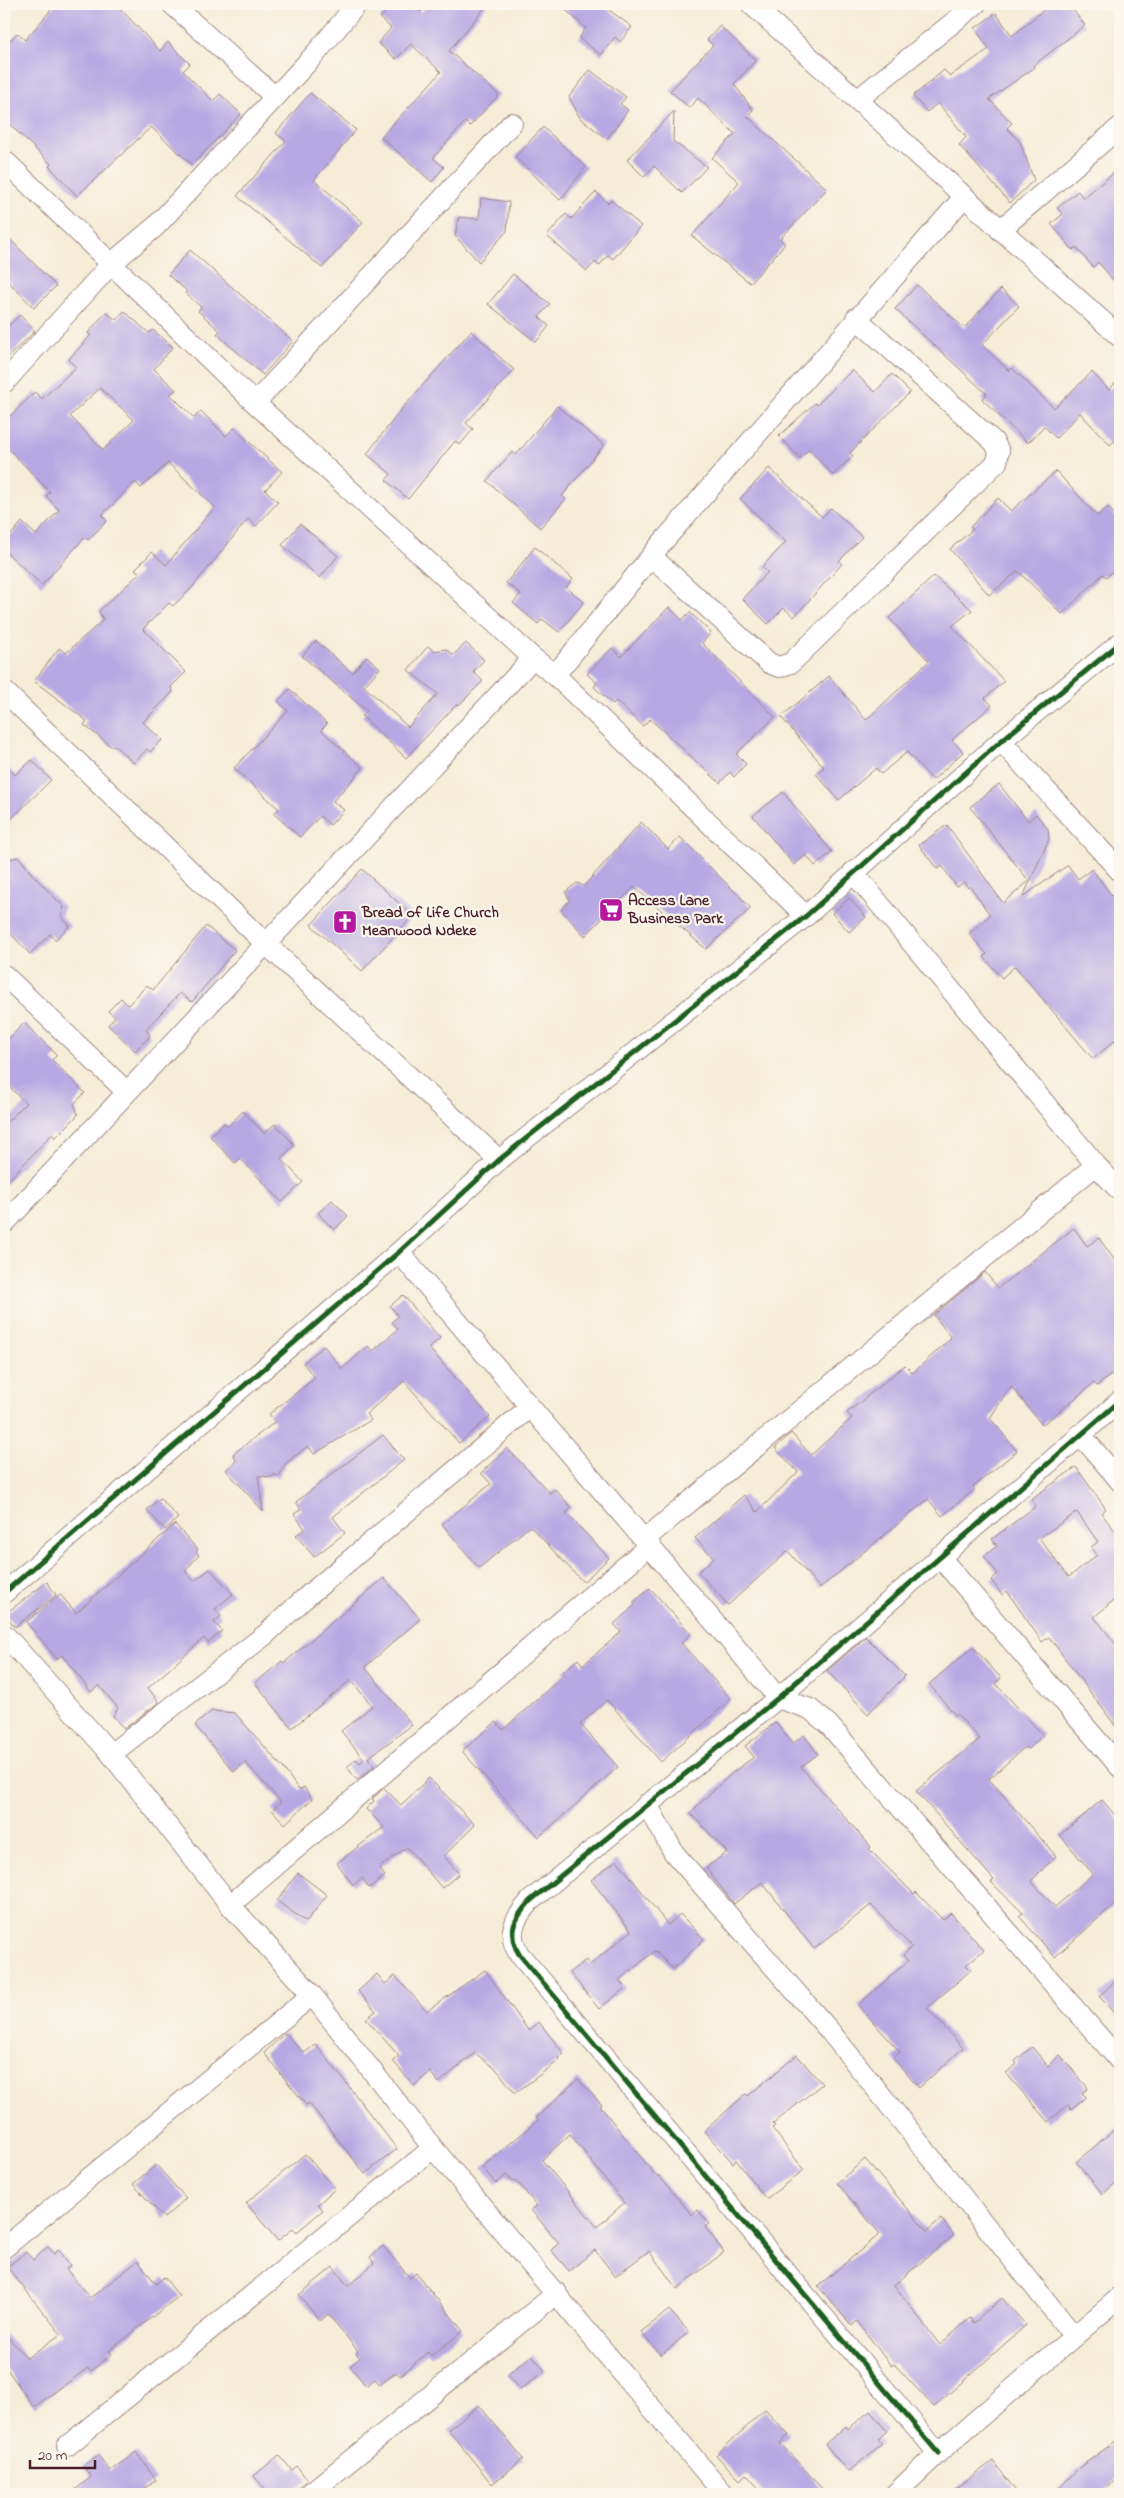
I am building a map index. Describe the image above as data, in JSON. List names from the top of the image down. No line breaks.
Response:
{"places":{"supermarket":["Access Lane Business Park"],"church":["Bread of Life Church Meanwood Ndeke"]},"scale_bar":"20 m"}
